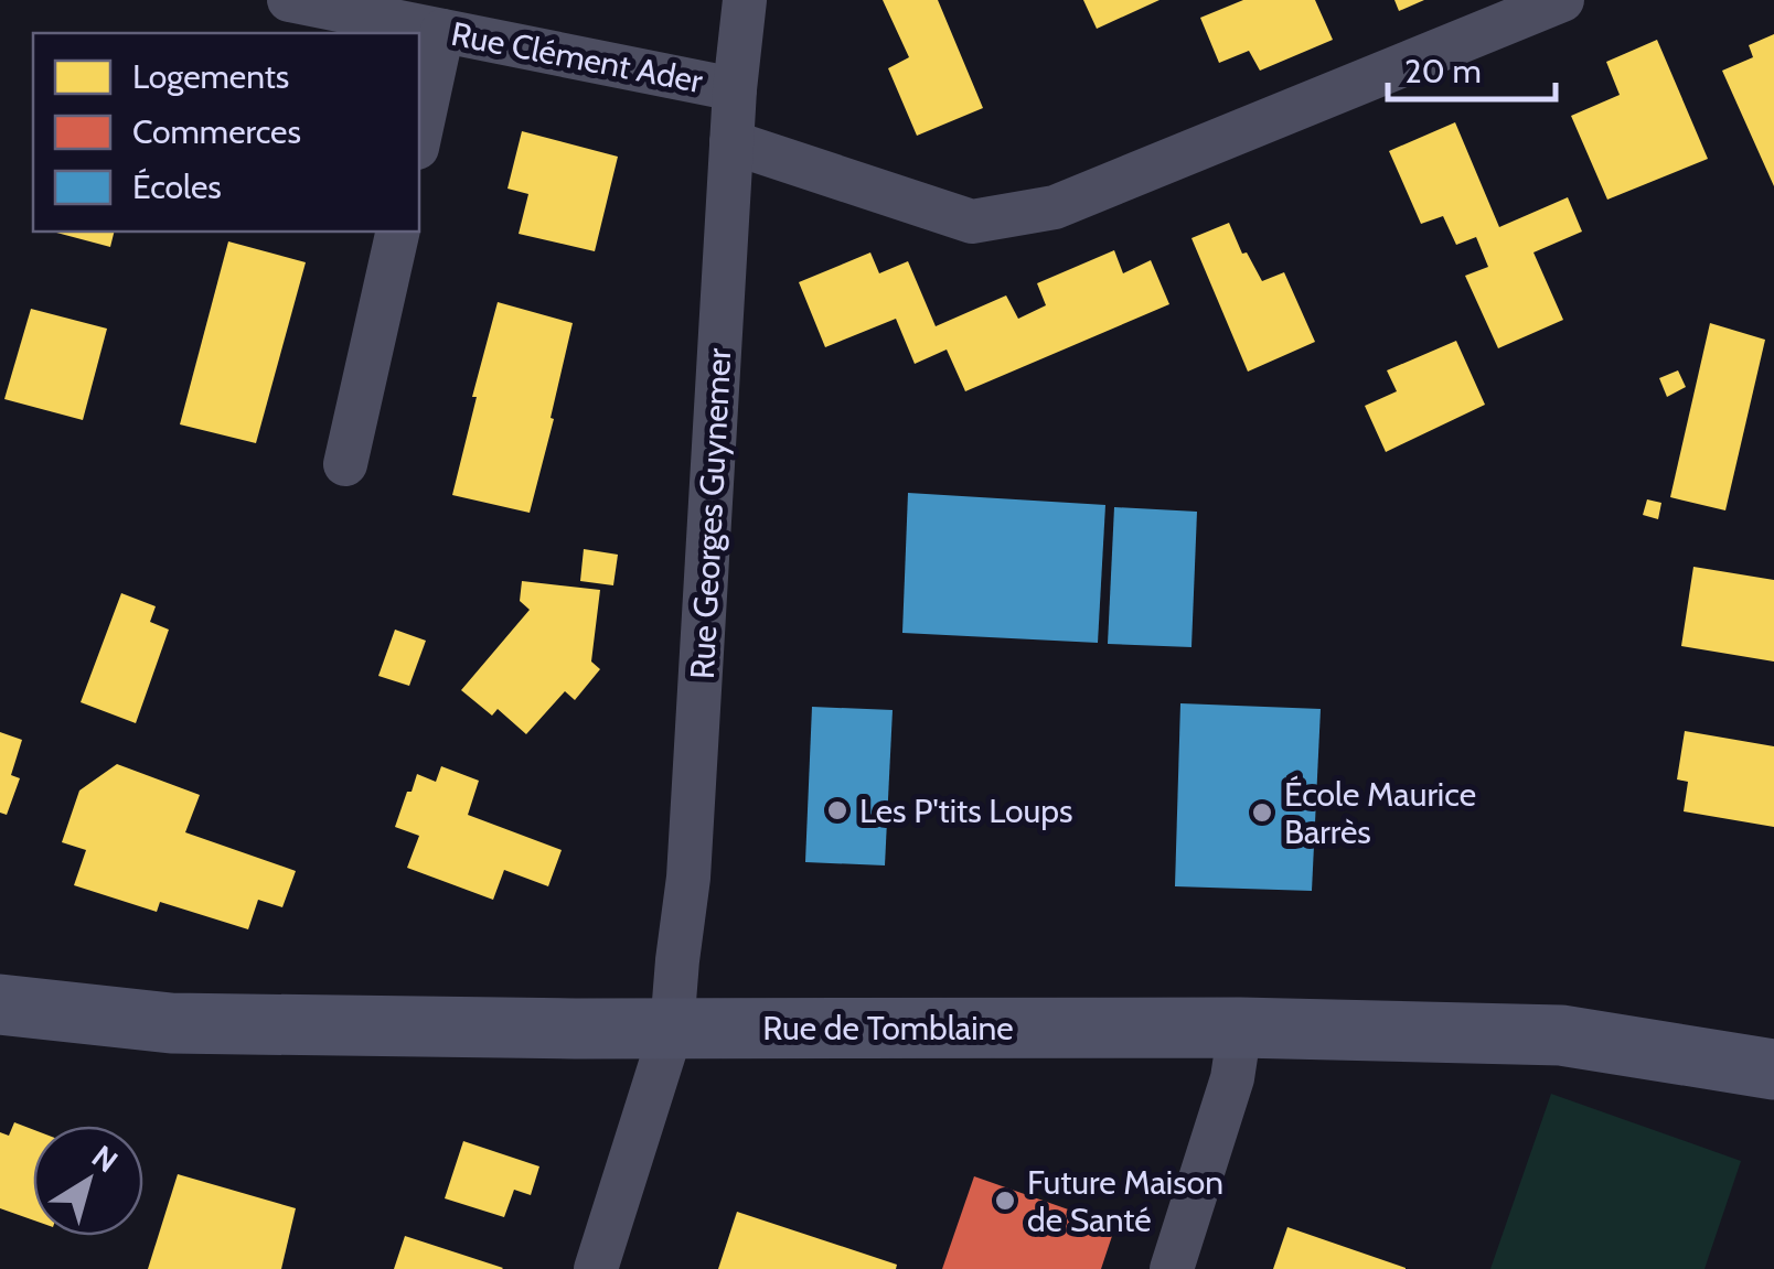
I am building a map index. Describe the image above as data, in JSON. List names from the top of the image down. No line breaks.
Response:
{"streets":{"main road":["Rue de Tomblaine"],"street":["Rue Clément Ader","Rue Georges Guynemer"]},"crossings":[["Rue Clément Ader","Rue Georges Guynemer"],["Rue Georges Guynemer","Rue de Tomblaine"]],"places":["Les P'tits Loups","École Maurice Barrès","Future Maison de Santé"],"legend":["Logements","Commerces","Écoles"],"scale_bar":"20 m","north":"top right"}
